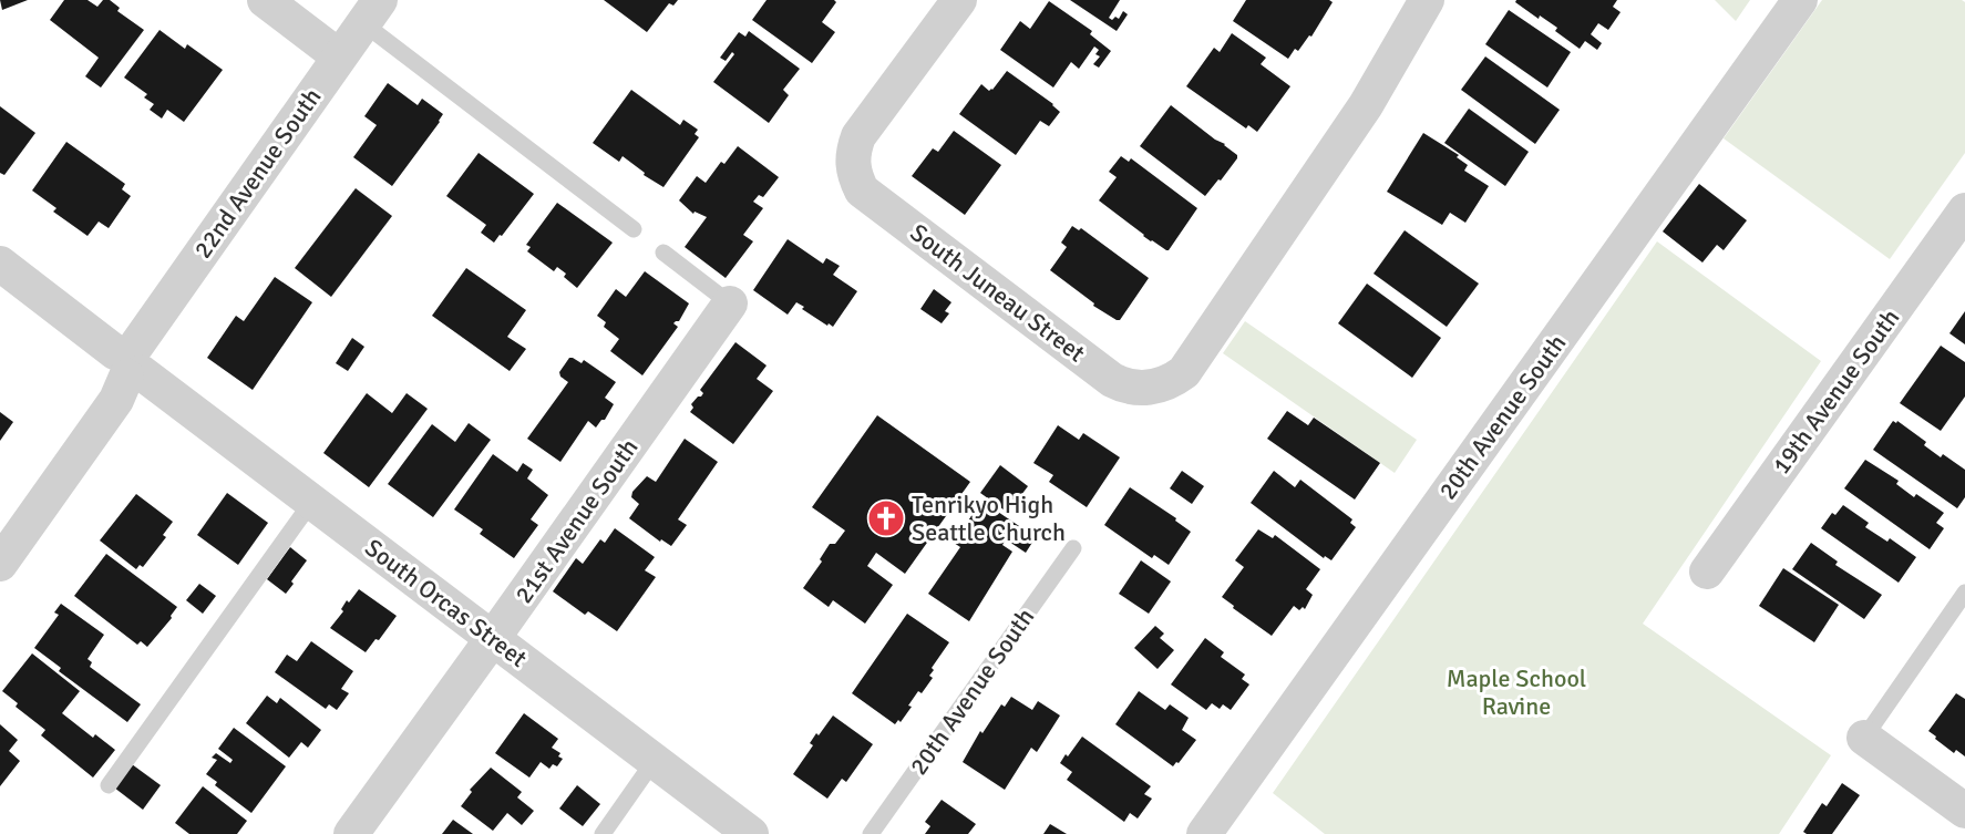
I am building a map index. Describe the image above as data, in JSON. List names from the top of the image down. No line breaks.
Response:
{"streets":{"street":["22nd Avenue South","South Juneau Street","19th Avenue South","20th Avenue South","21st Avenue South","South Orcas Street"]},"crossings":[["22nd Avenue South","South Orcas Street"],["21st Avenue South","South Orcas Street"]],"parks":["Maple School Ravine"],"places":{"church":["Tenrikyo High Seattle Church"]}}
